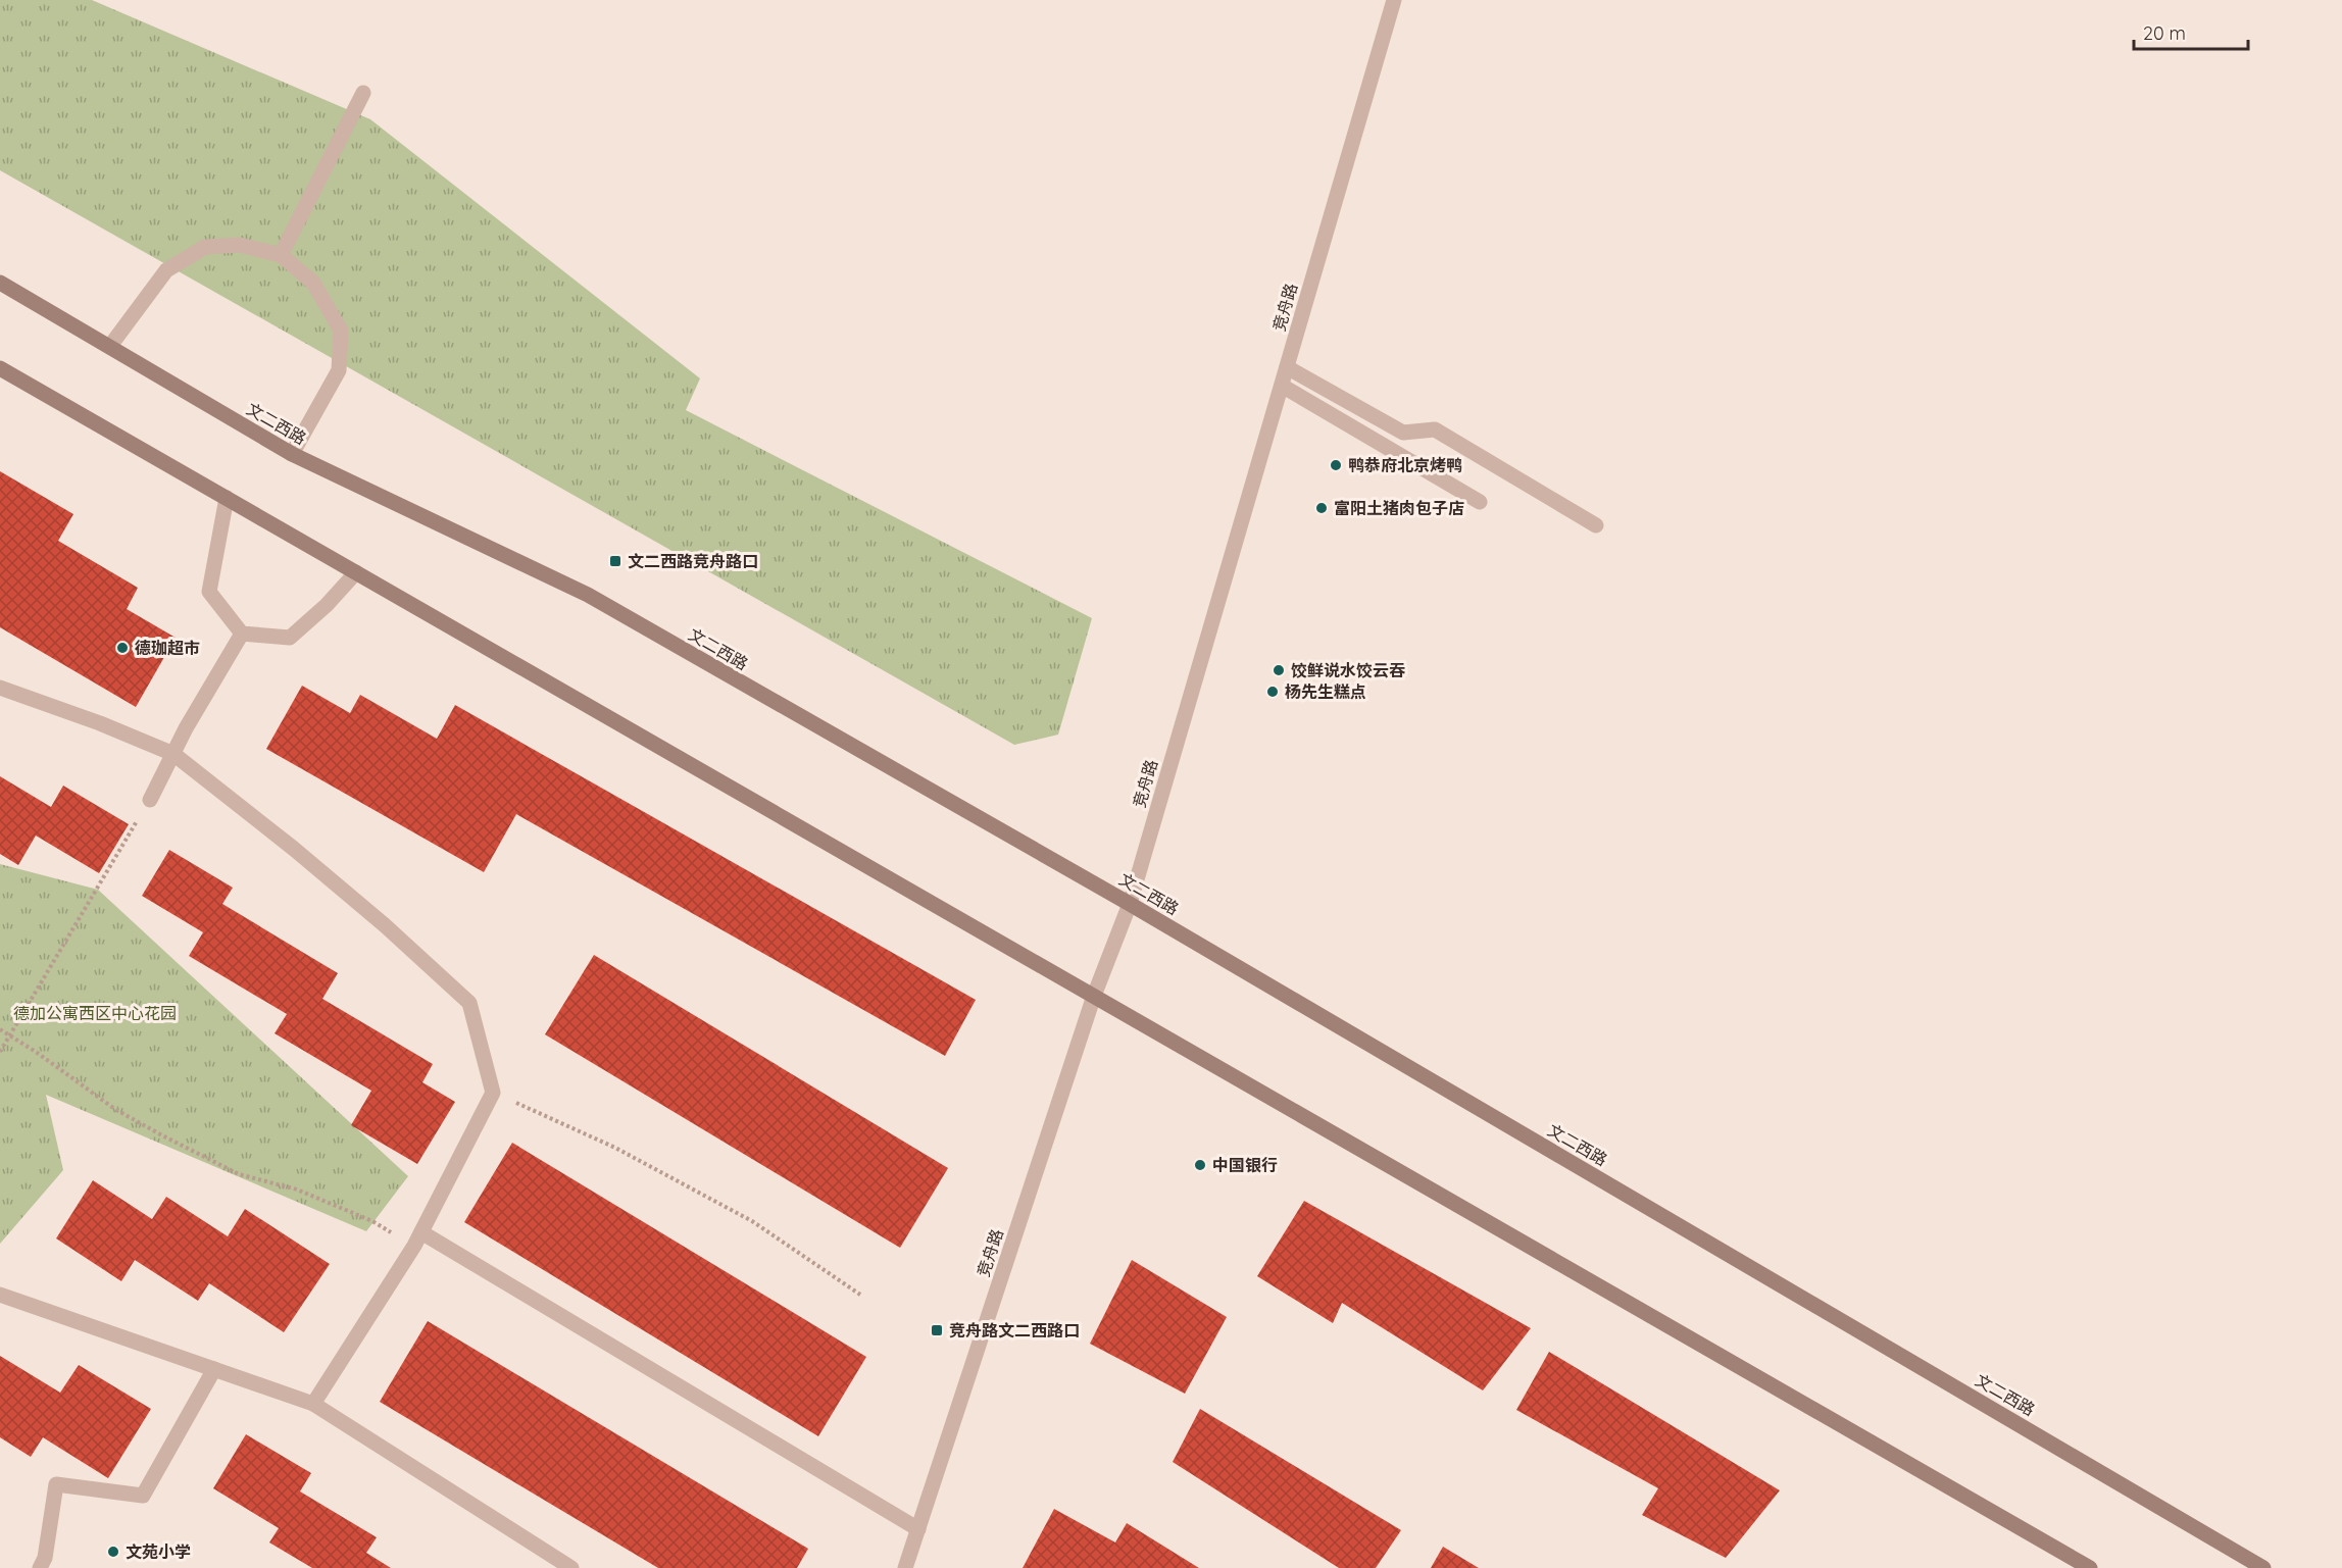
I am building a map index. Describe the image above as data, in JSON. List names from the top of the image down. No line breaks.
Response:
{"streets":{"main road":["文二西路"],"street":["竞舟路"]},"crossings":[["竞舟路","文二西路"]],"parks":["德加公寓西区中心花园"],"places":{"other":["鸭恭府北京烤鸭","富阳土猪肉包子店","德珈超市","饺鲜说水饺云吞","杨先生糕点","中国银行","文苑小学"],"transit":["文二西路竞舟路口","竞舟路文二西路口"]},"scale_bar":"20 m"}
